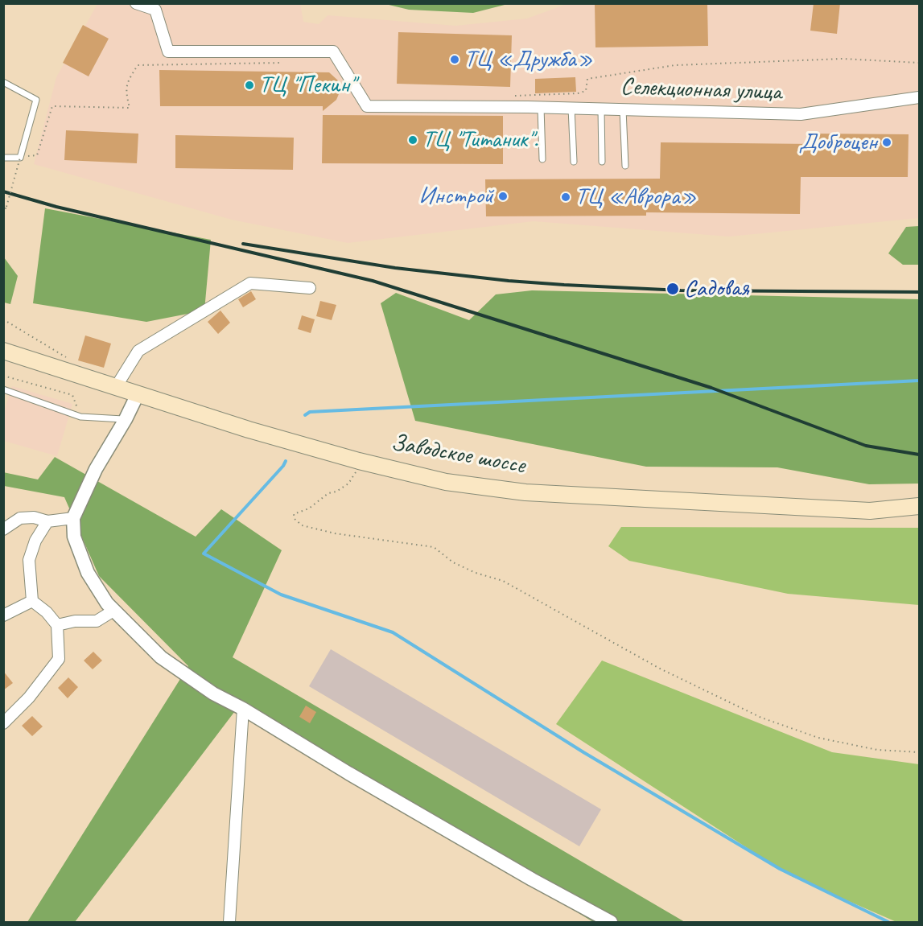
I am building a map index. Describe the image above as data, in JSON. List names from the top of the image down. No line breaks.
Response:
{"streets":{"main road":["Заводское шоссе"],"street":["Селекционная улица"]},"places":["ТЦ «Дружба»","ТЦ \"Пекин\"","ТЦ \"Титаник\".","Доброцен","Инстрой","ТЦ «Аврора»","Садовая"]}
